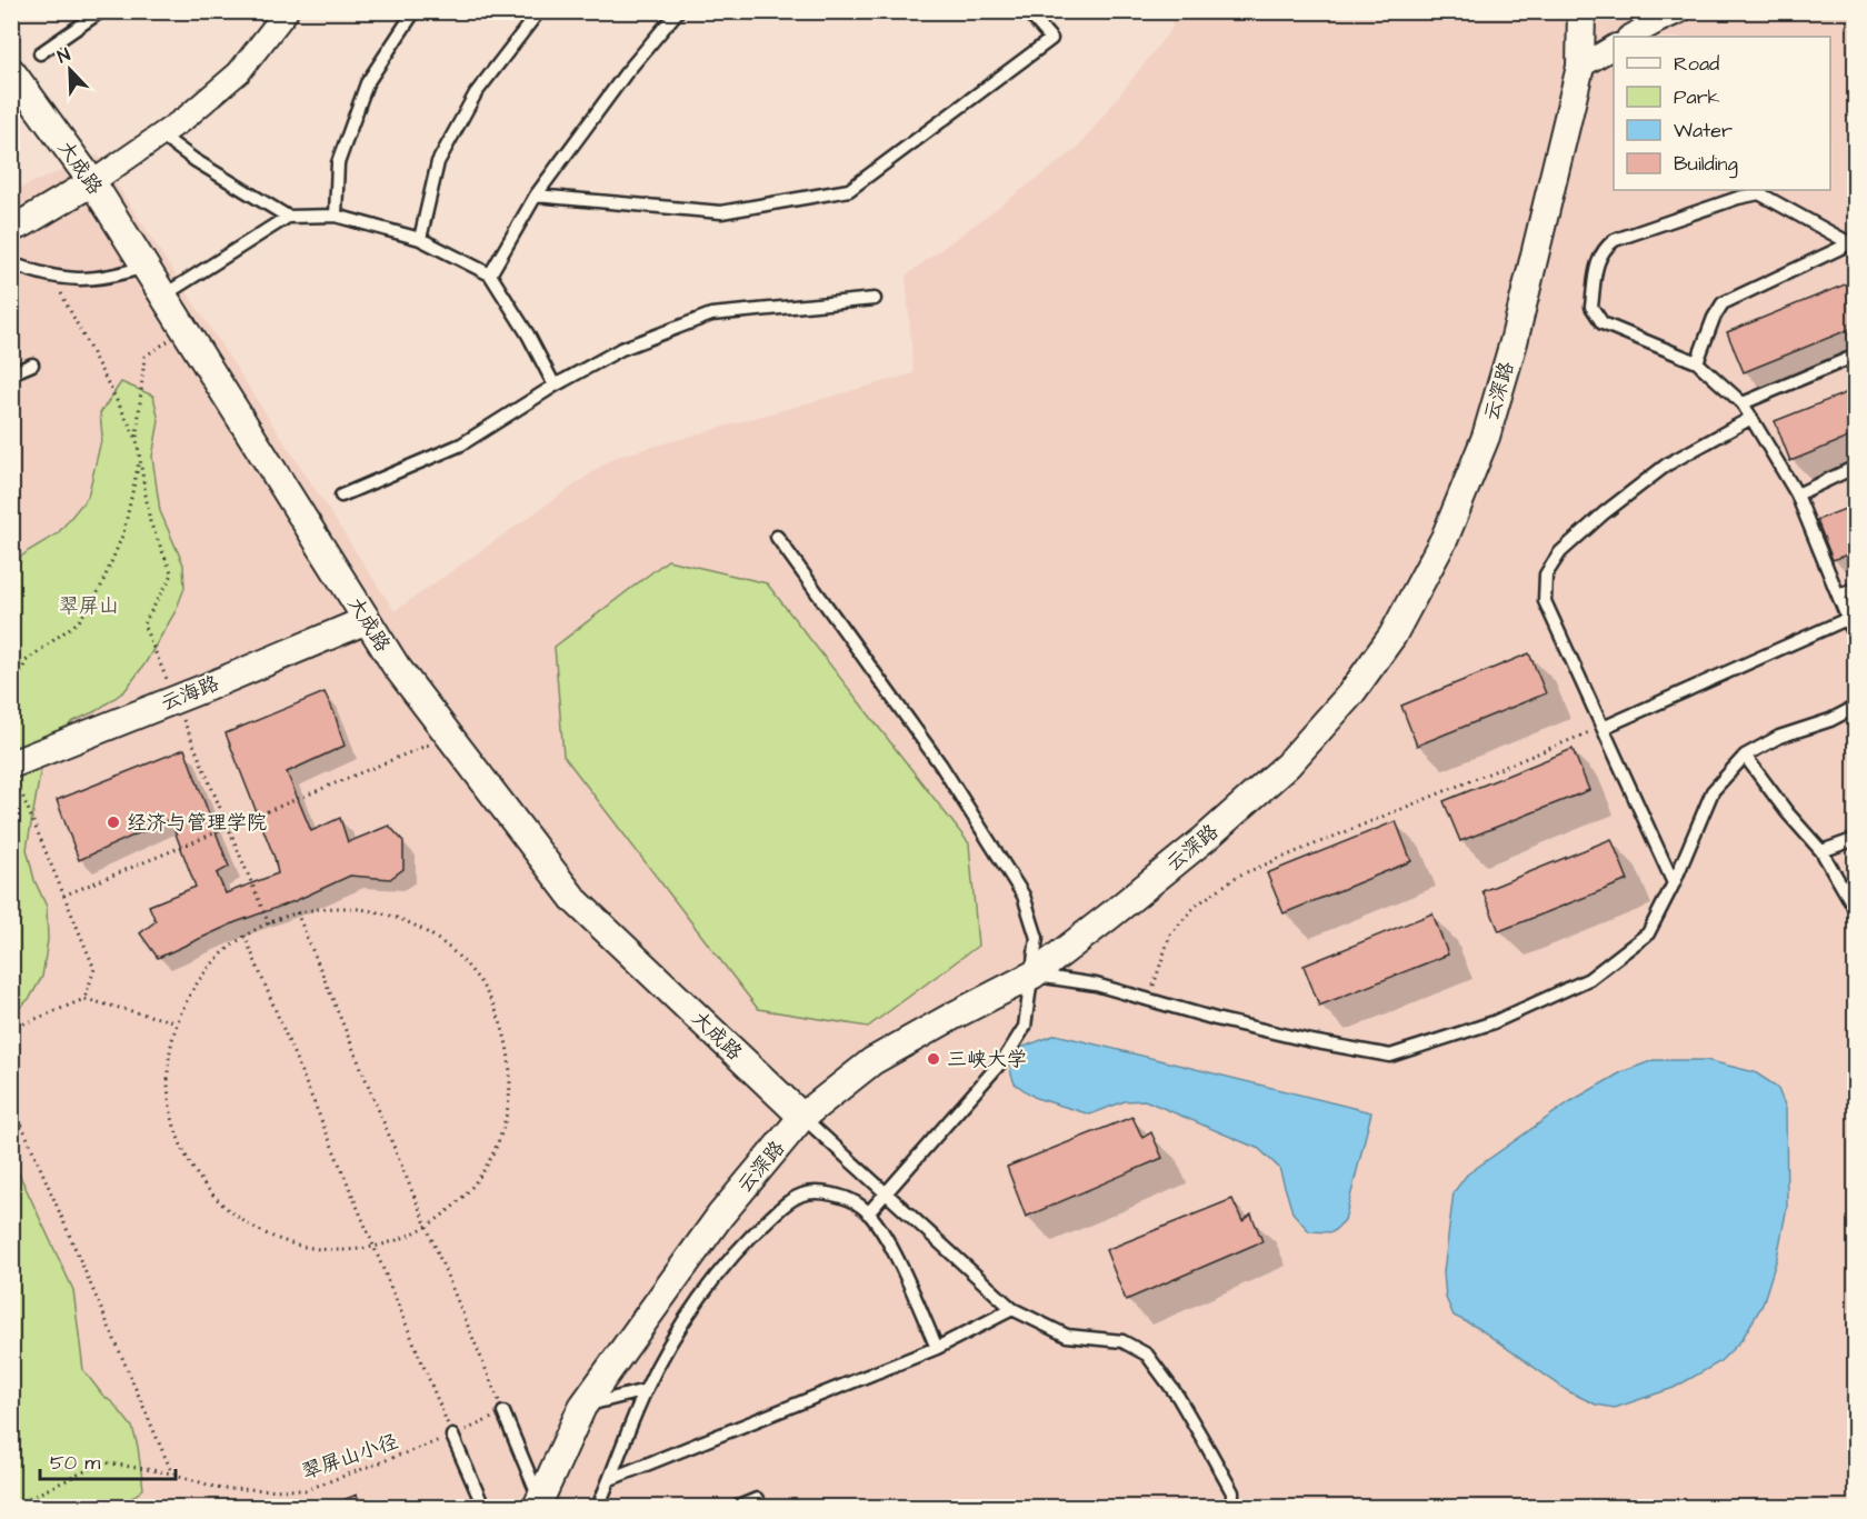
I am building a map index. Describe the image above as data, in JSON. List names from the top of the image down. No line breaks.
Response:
{"streets":{"street":["大成路","云深路","云海路"],"path":["翠屏山小径"]},"crossings":[["大成路","云深路"],["大成路","云海路"]],"parks":["翠屏山"],"places":["经济与管理学院","三峡大学"],"legend":["Road","Park","Water","Building"],"scale_bar":"50 m","north":"top left"}
